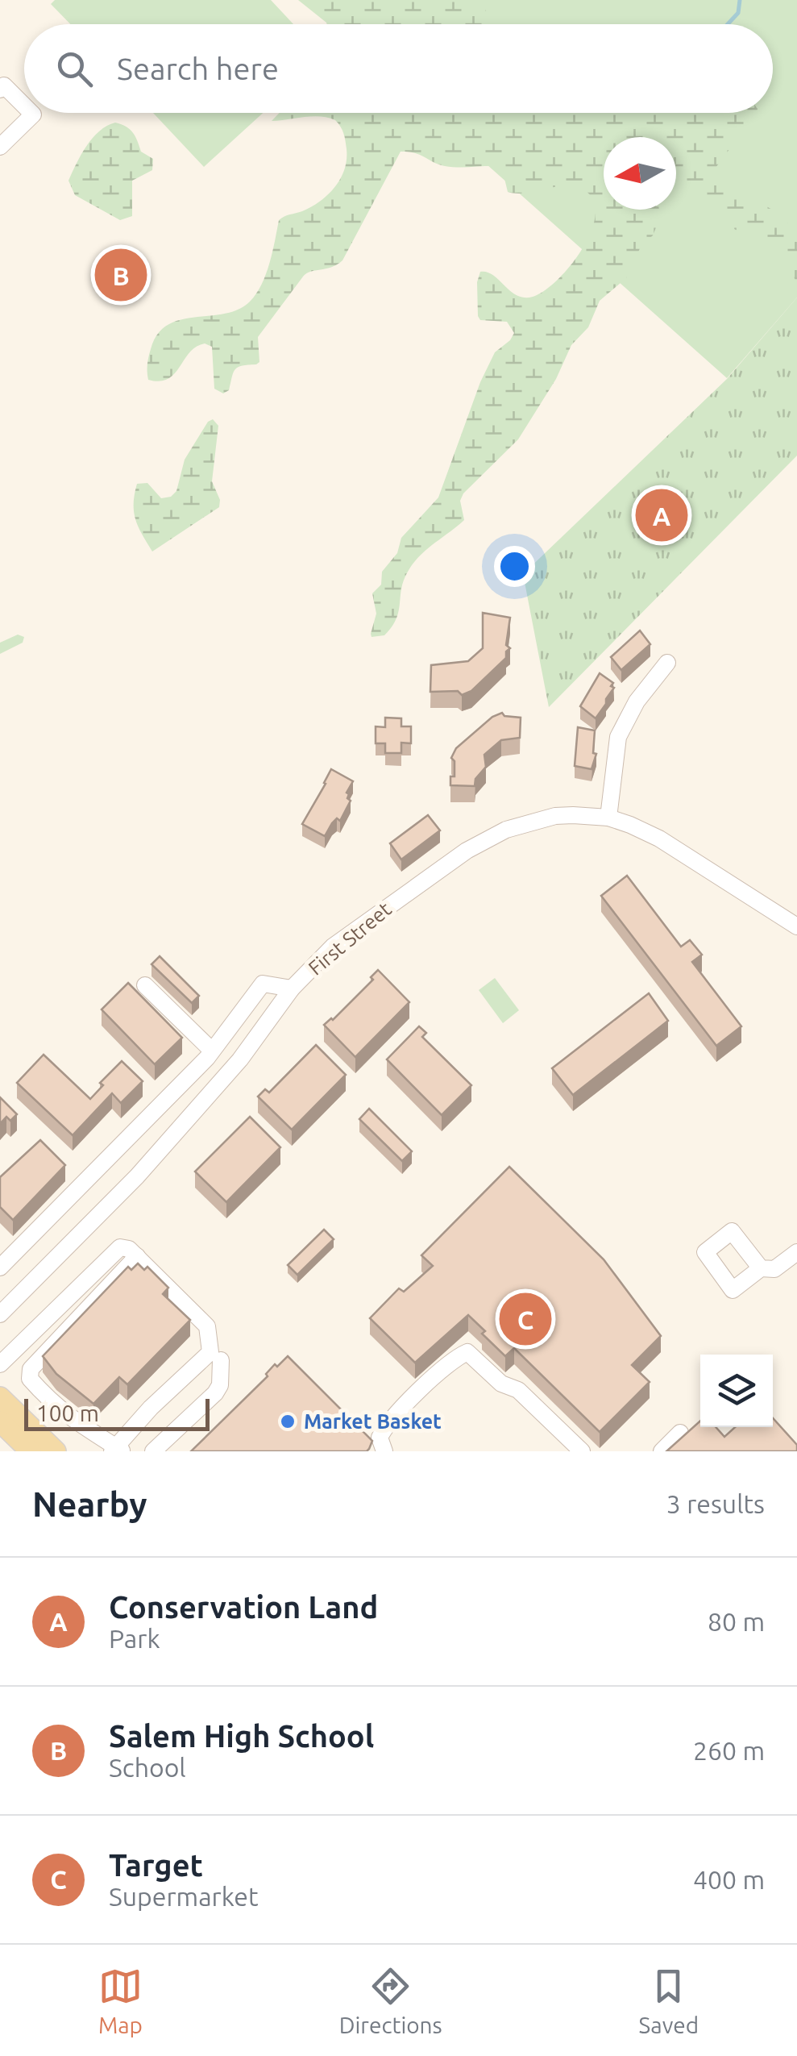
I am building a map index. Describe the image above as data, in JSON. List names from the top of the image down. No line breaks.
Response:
{"streets":{"street":["First Street"]},"places":["Market Basket"],"scale_bar":"100 m","north":"left","page":{"search":"Search here","pins":["B","A","C"],"scale":"100 m","heading":["Nearby","3 results"],"list":[{"mark":"A","name":"Conservation Land","note":"Park","value":"80 m"},{"mark":"B","name":"Salem High School","note":"School","value":"260 m"},{"mark":"C","name":"Target","note":"Supermarket","value":"400 m"}],"nav":["Map","Directions","Saved"]}}
